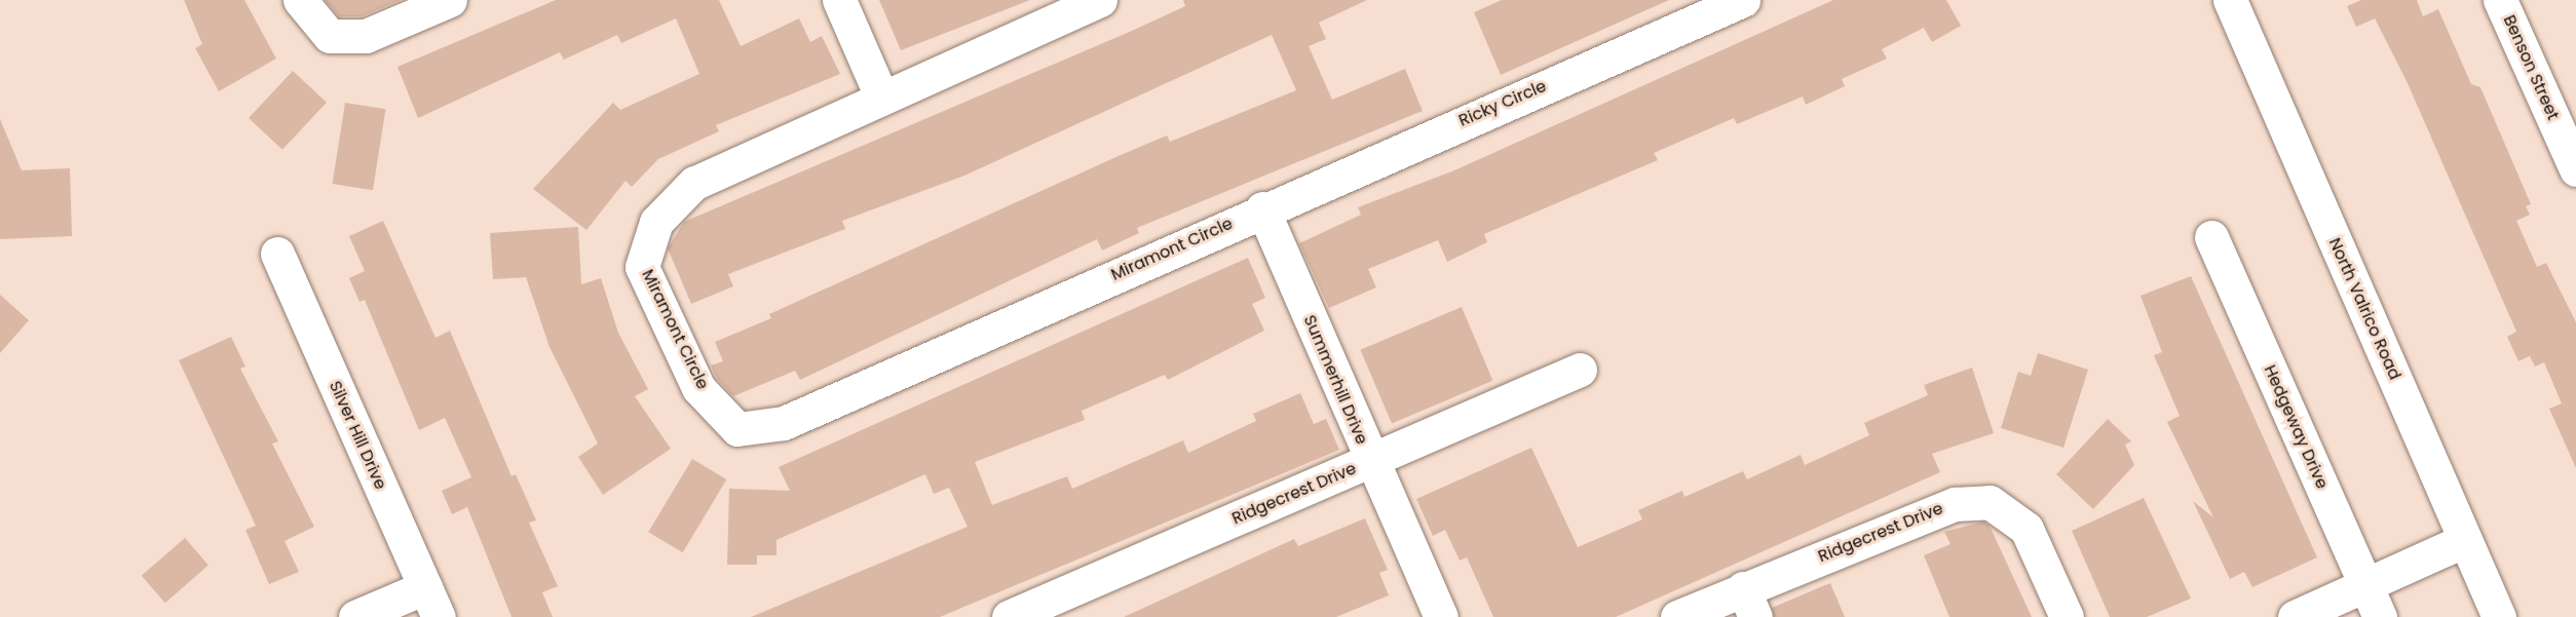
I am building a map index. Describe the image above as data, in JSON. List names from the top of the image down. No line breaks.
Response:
{"streets":{"street":["Benson Street","Ricky Circle","Miramont Circle","North Valrico Road","Summerhill Drive","Hedgeway Drive","Silver Hill Drive","Ridgecrest Drive"]},"crossings":[["Ricky Circle","Miramont Circle"],["Ricky Circle","Summerhill Drive"],["Miramont Circle","Summerhill Drive"],["Summerhill Drive","Ridgecrest Drive"]]}
